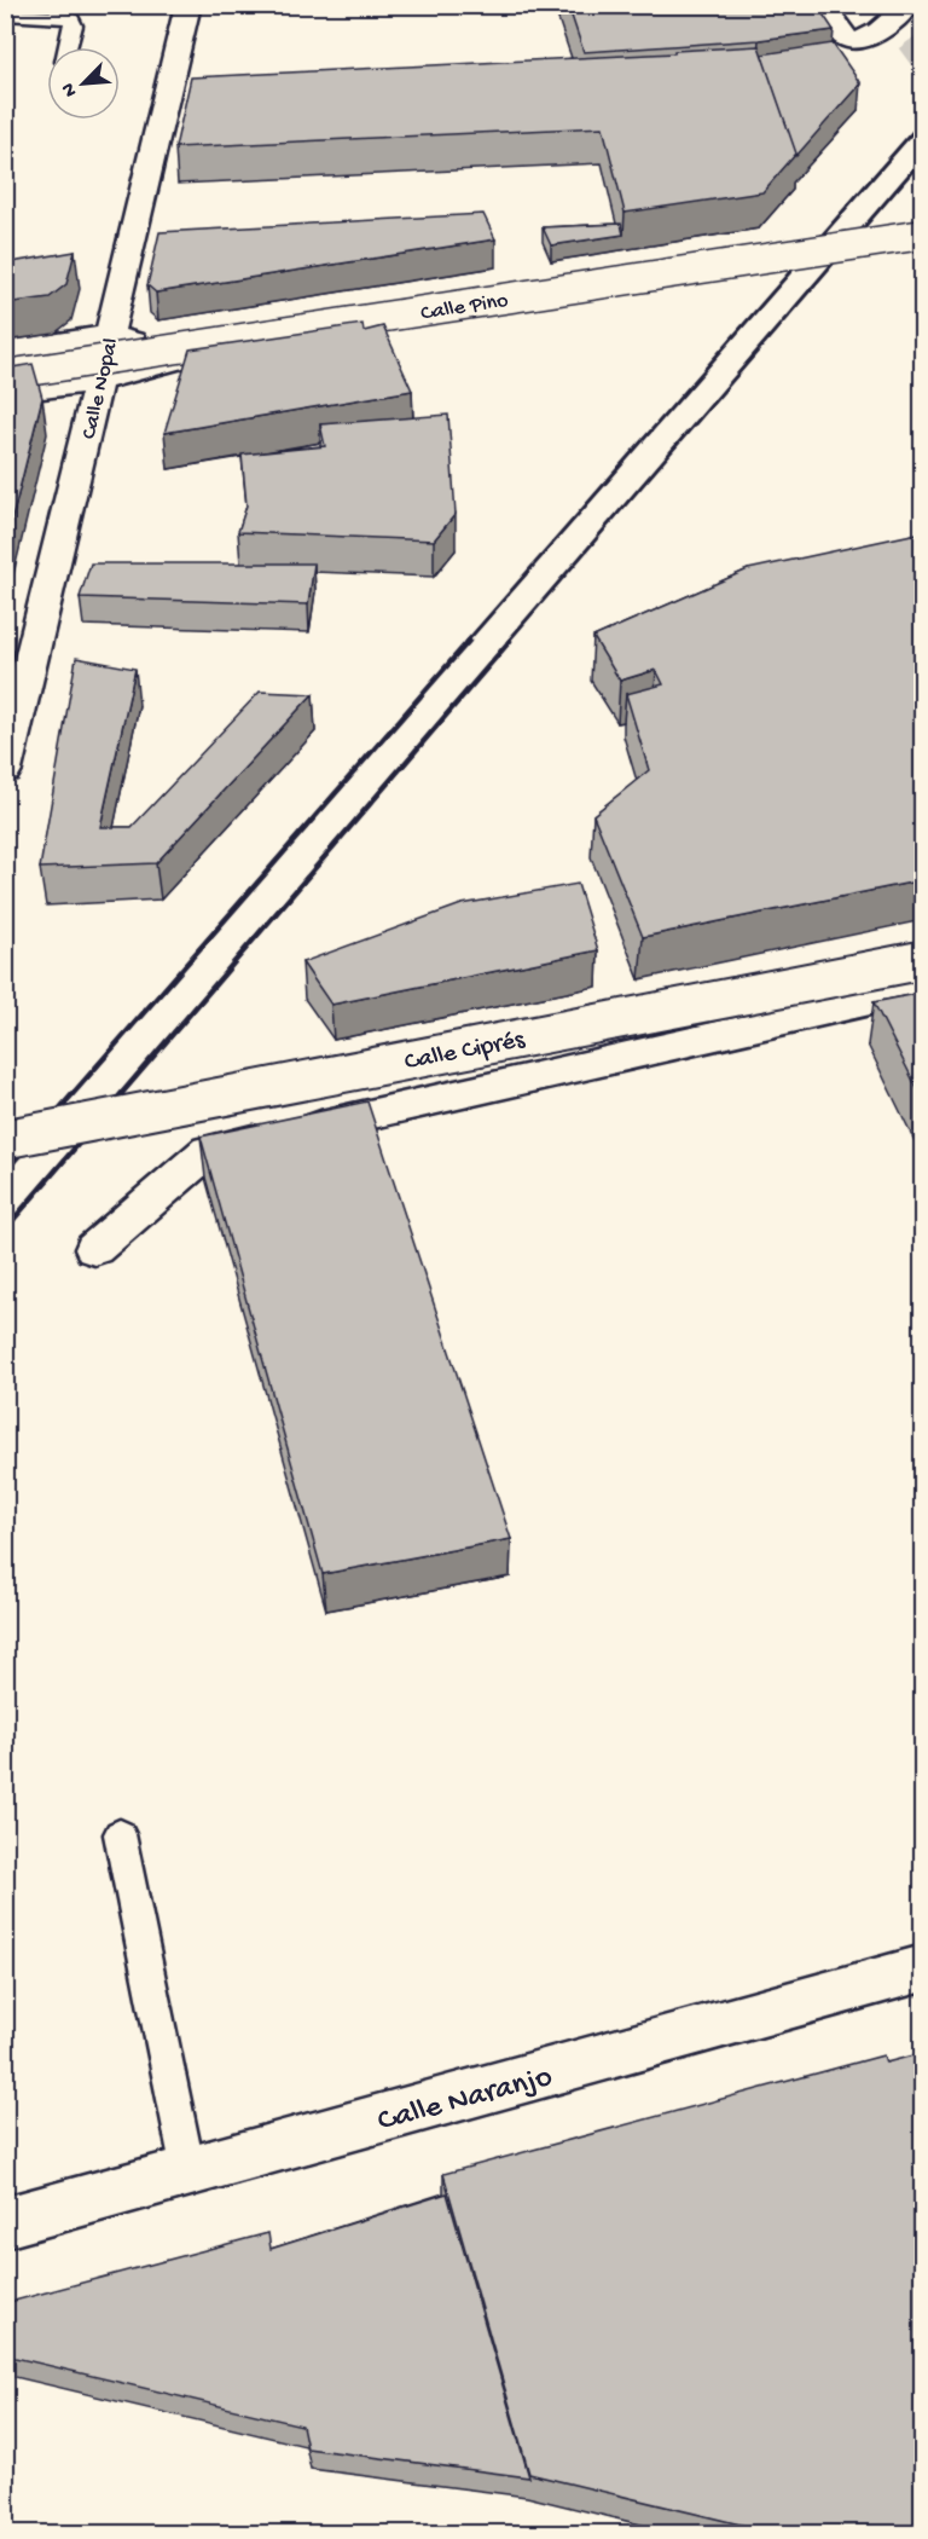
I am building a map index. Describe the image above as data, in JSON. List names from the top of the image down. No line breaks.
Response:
{"streets":{"street":["Calle Pino","Calle Nopal","Calle Ciprés","Calle Naranjo"]},"north":"bottom left"}
